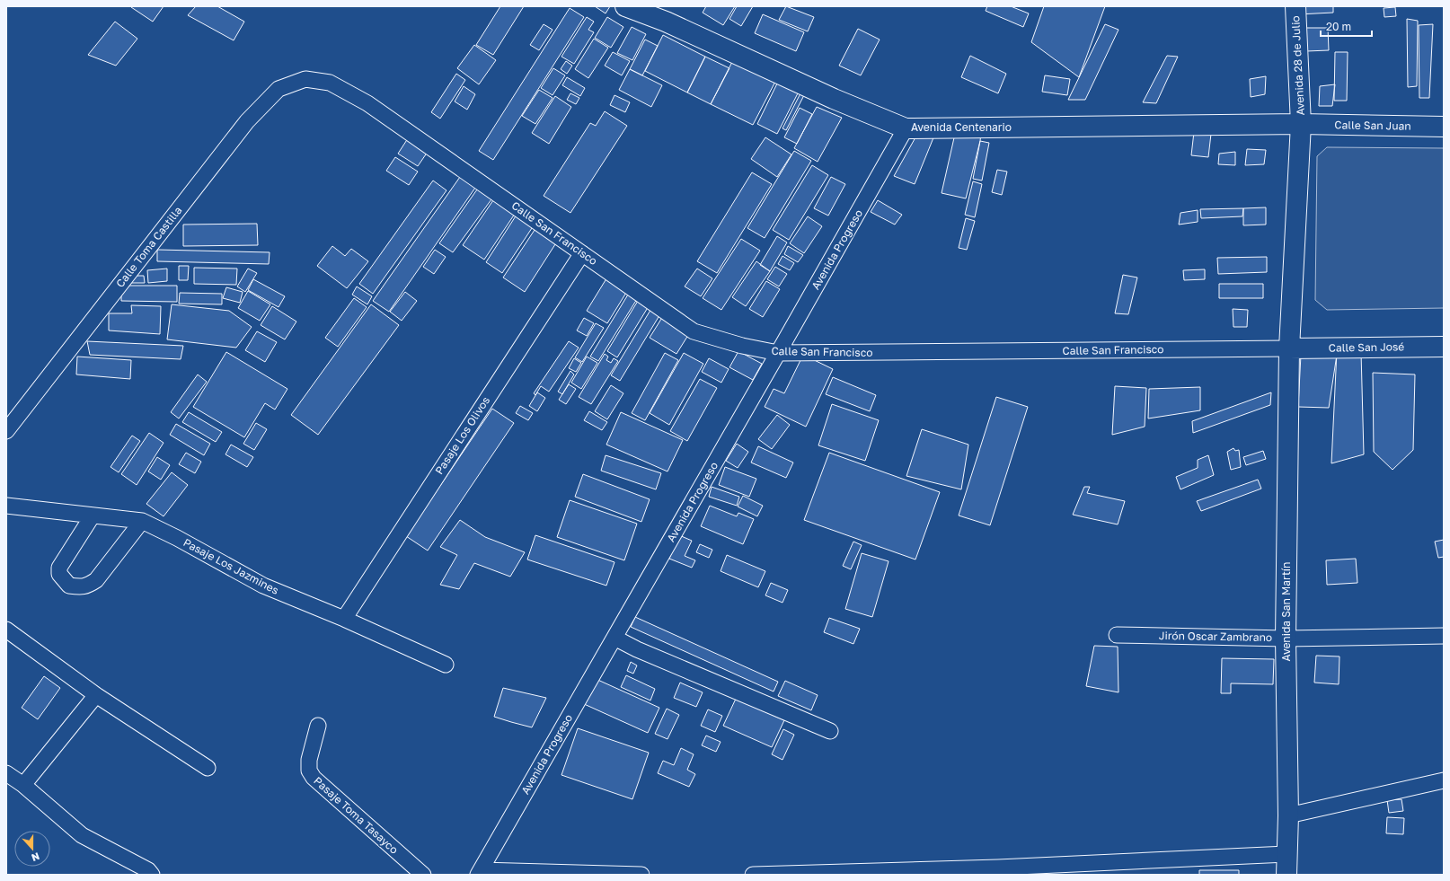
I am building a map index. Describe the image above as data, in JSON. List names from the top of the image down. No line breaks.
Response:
{"streets":{"main road":["Avenida 28 de Julio","Calle San Juan","Avenida Centenario","Calle San José","Avenida San Martín"],"street":["Calle San Francisco","Calle Toma Castilla","Avenida Progreso","Pasaje Los Olivos","Pasaje Los Jazmines","Jirón Oscar Zambrano","Pasaje Toma Tasayco"]},"crossings":[["Avenida 28 de Julio","Calle San Juan"],["Avenida 28 de Julio","Avenida Centenario"],["Avenida 28 de Julio","Calle San Francisco"],["Avenida 28 de Julio","Calle San José"],["Avenida 28 de Julio","Avenida San Martín"],["Calle San Juan","Avenida Centenario"],["Avenida Centenario","Avenida Progreso"],["Calle San Francisco","Calle Toma Castilla"],["Calle San Francisco","Avenida Progreso"],["Calle San Francisco","Calle San José"],["Calle San Francisco","Pasaje Los Olivos"],["Calle San Francisco","Avenida San Martín"],["Calle San José","Avenida San Martín"],["Pasaje Los Olivos","Pasaje Los Jazmines"],["Avenida San Martín","Jirón Oscar Zambrano"]],"scale_bar":"20 m","north":"bottom"}
